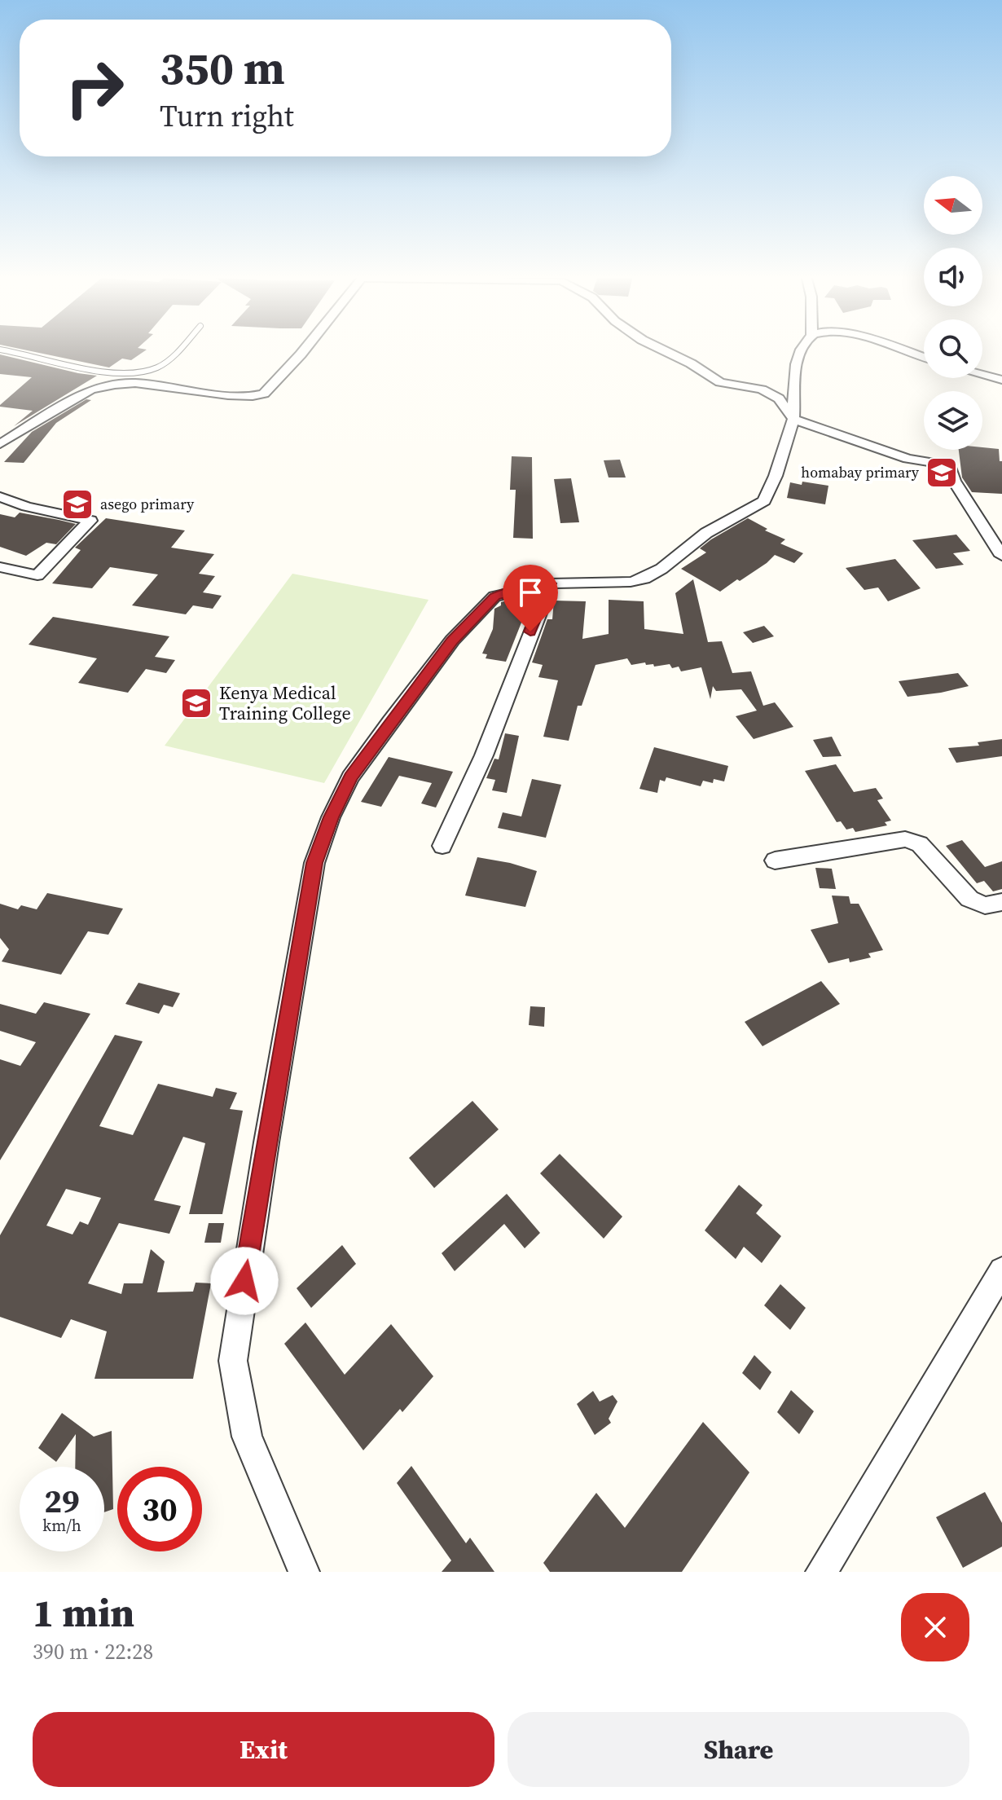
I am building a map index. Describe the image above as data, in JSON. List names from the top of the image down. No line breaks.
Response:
{"places":{"school or university":["homabay primary","asego primary","Kenya Medical Training College"]},"north":"left","page":{"turn":["350 m","Turn right"],"speed":"29 km/h","limit":"30","heading":["1 min","390 m · 22:28"],"buttons":["Exit","Share"]}}
